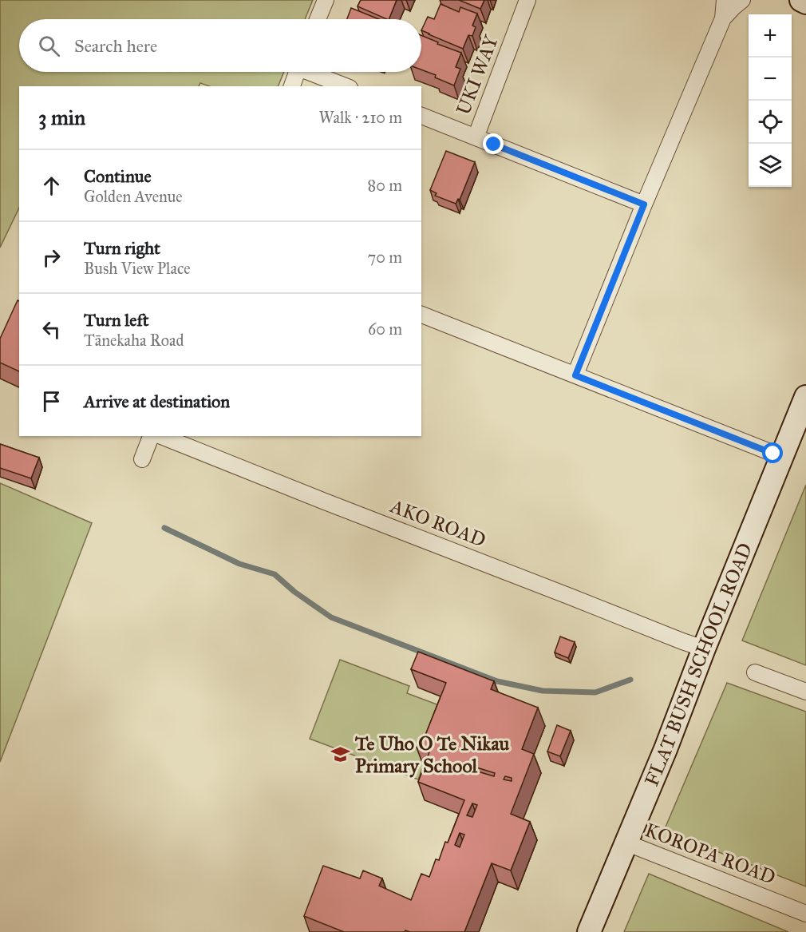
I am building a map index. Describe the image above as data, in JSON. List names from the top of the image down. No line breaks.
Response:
{"streets":{"street":["UKI WAY","AKO ROAD","FLAT BUSH SCHOOL ROAD","KOROPA ROAD"]},"crossings":[["AKO ROAD","FLAT BUSH SCHOOL ROAD"],["FLAT BUSH SCHOOL ROAD","KOROPA ROAD"]],"places":{"school or university":["Te Uho O Te Nikau Primary School"]},"page":{"map_buttons":["+","−"],"search":"Search here","heading":["3 min","Walk · 210 m"],"list":[["Continue","Golden Avenue","80 m"],["Turn right","Bush View Place","70 m"],["Turn left","Tānekaha Road","60 m"],"Arrive at destination"]}}
